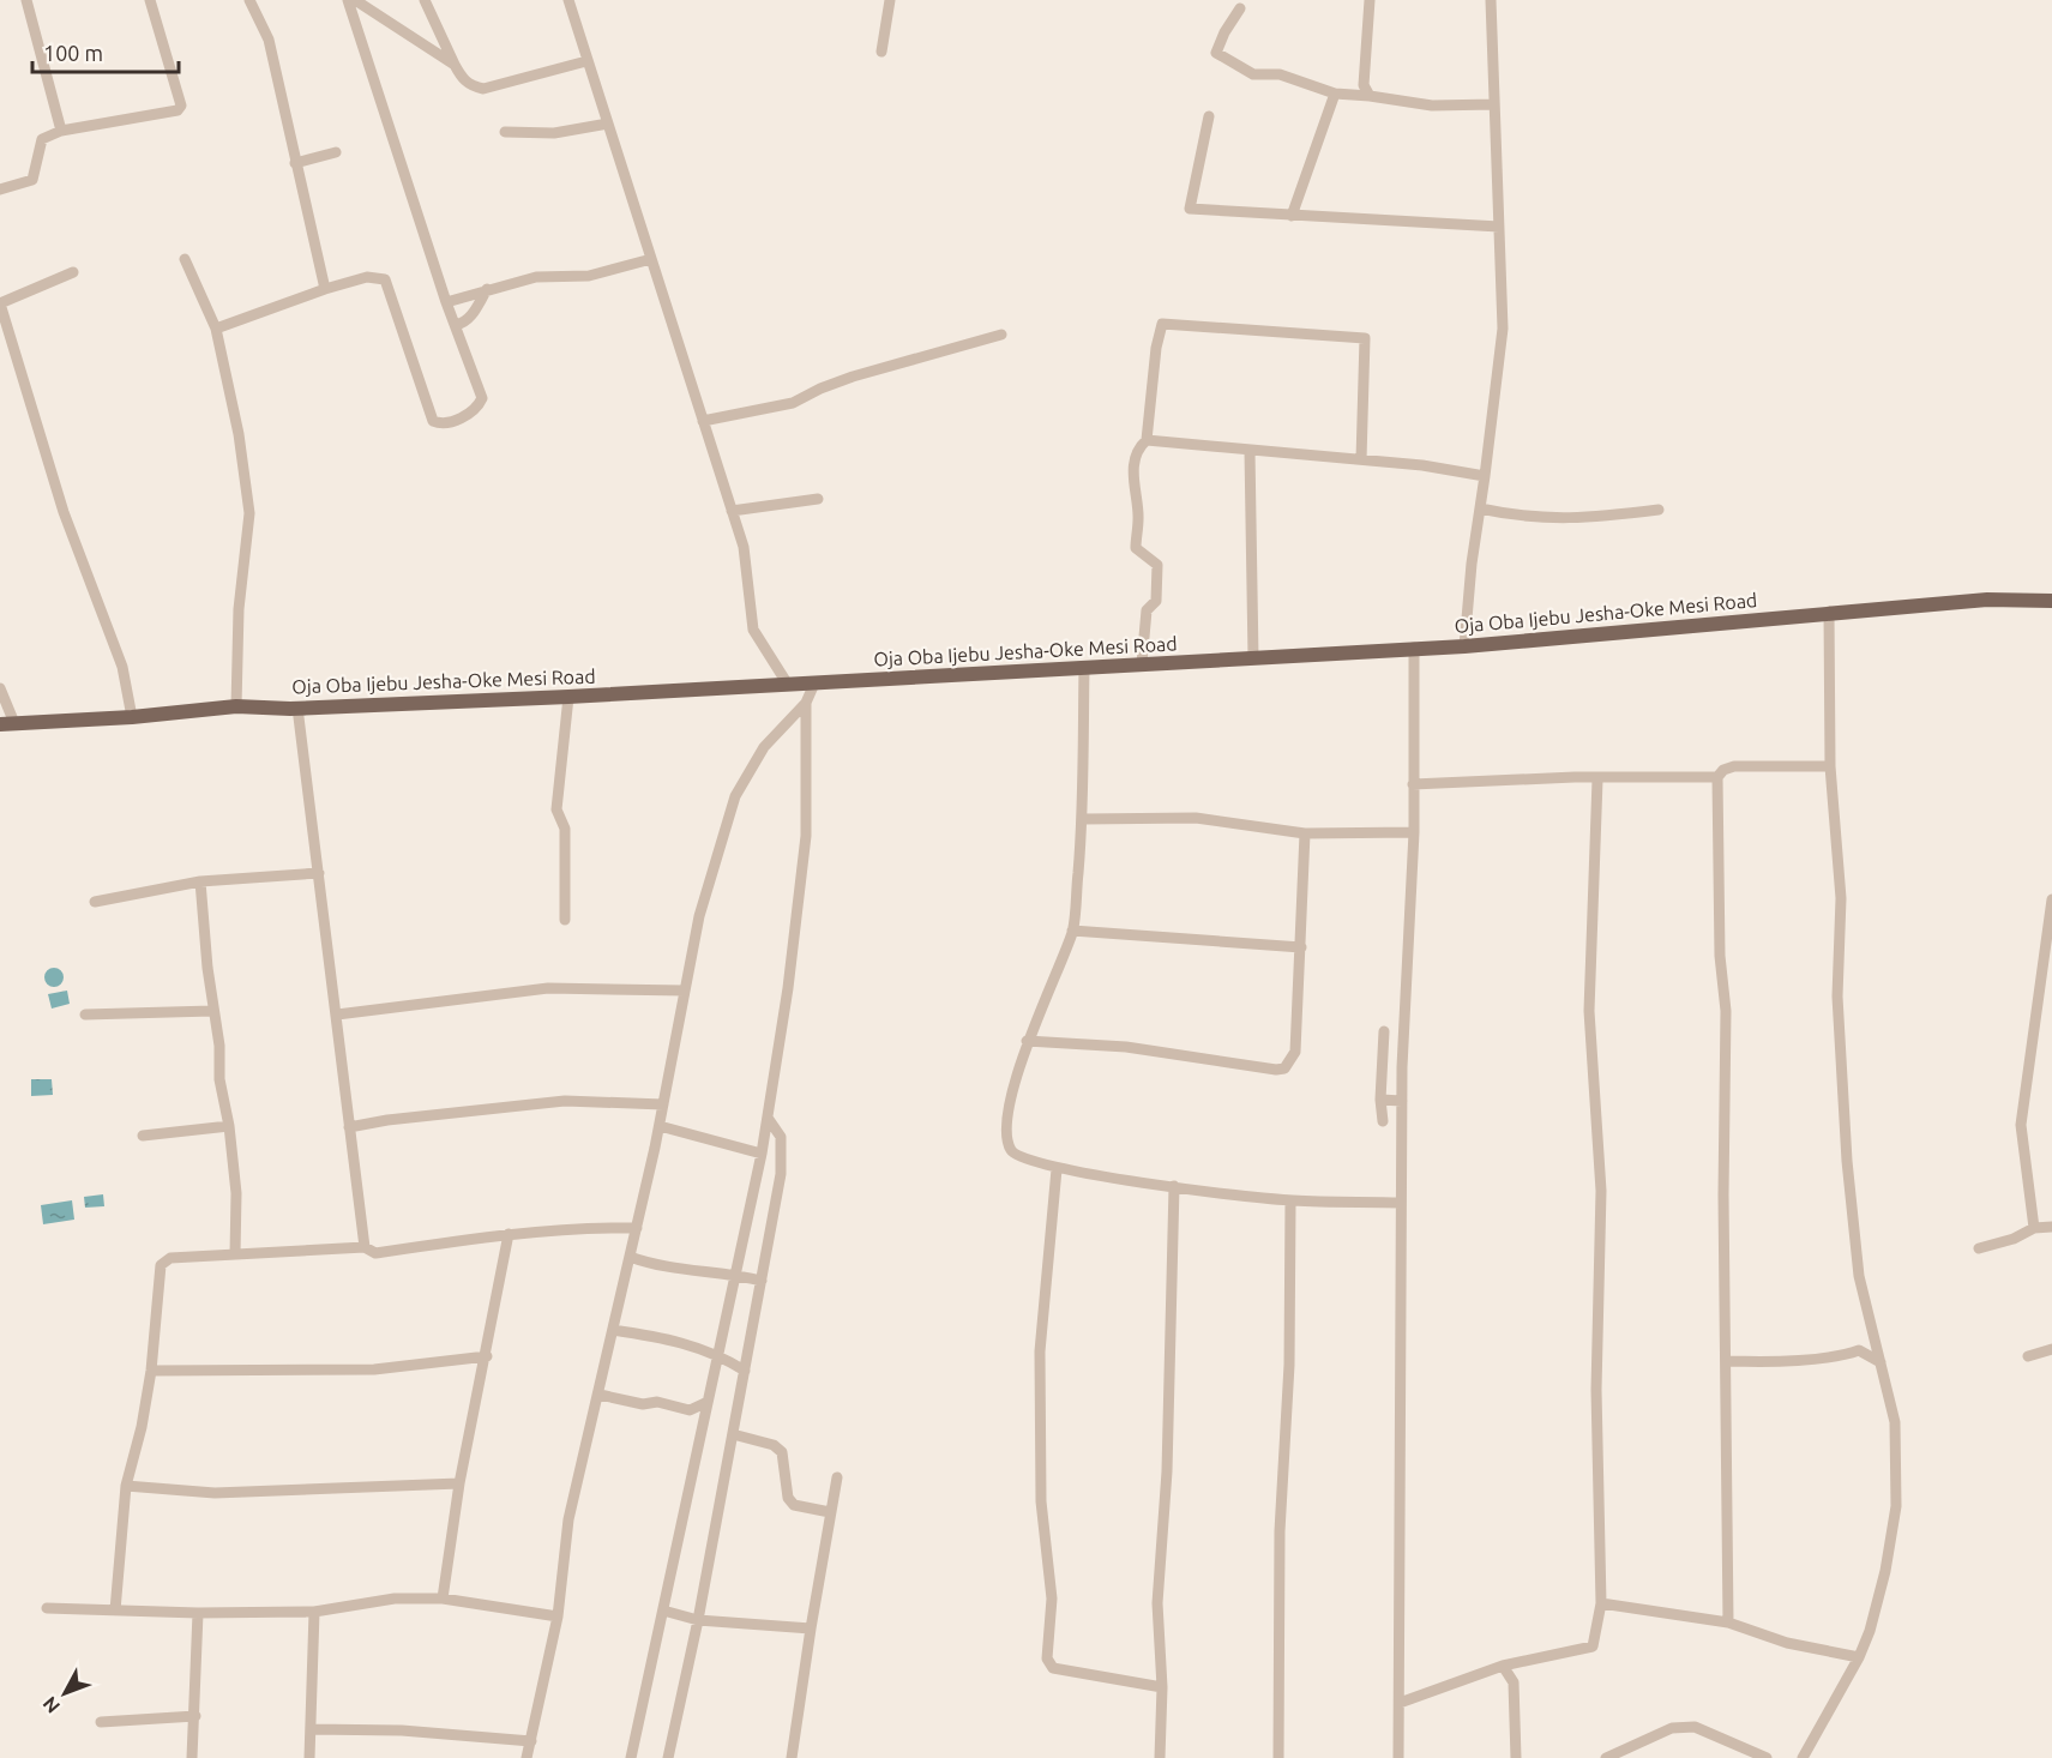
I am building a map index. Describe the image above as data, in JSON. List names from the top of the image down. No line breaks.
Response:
{"streets":{"main road":["Oja Oba Ijebu Jesha-Oke Mesi Road"]},"scale_bar":"100 m","north":"bottom left"}
